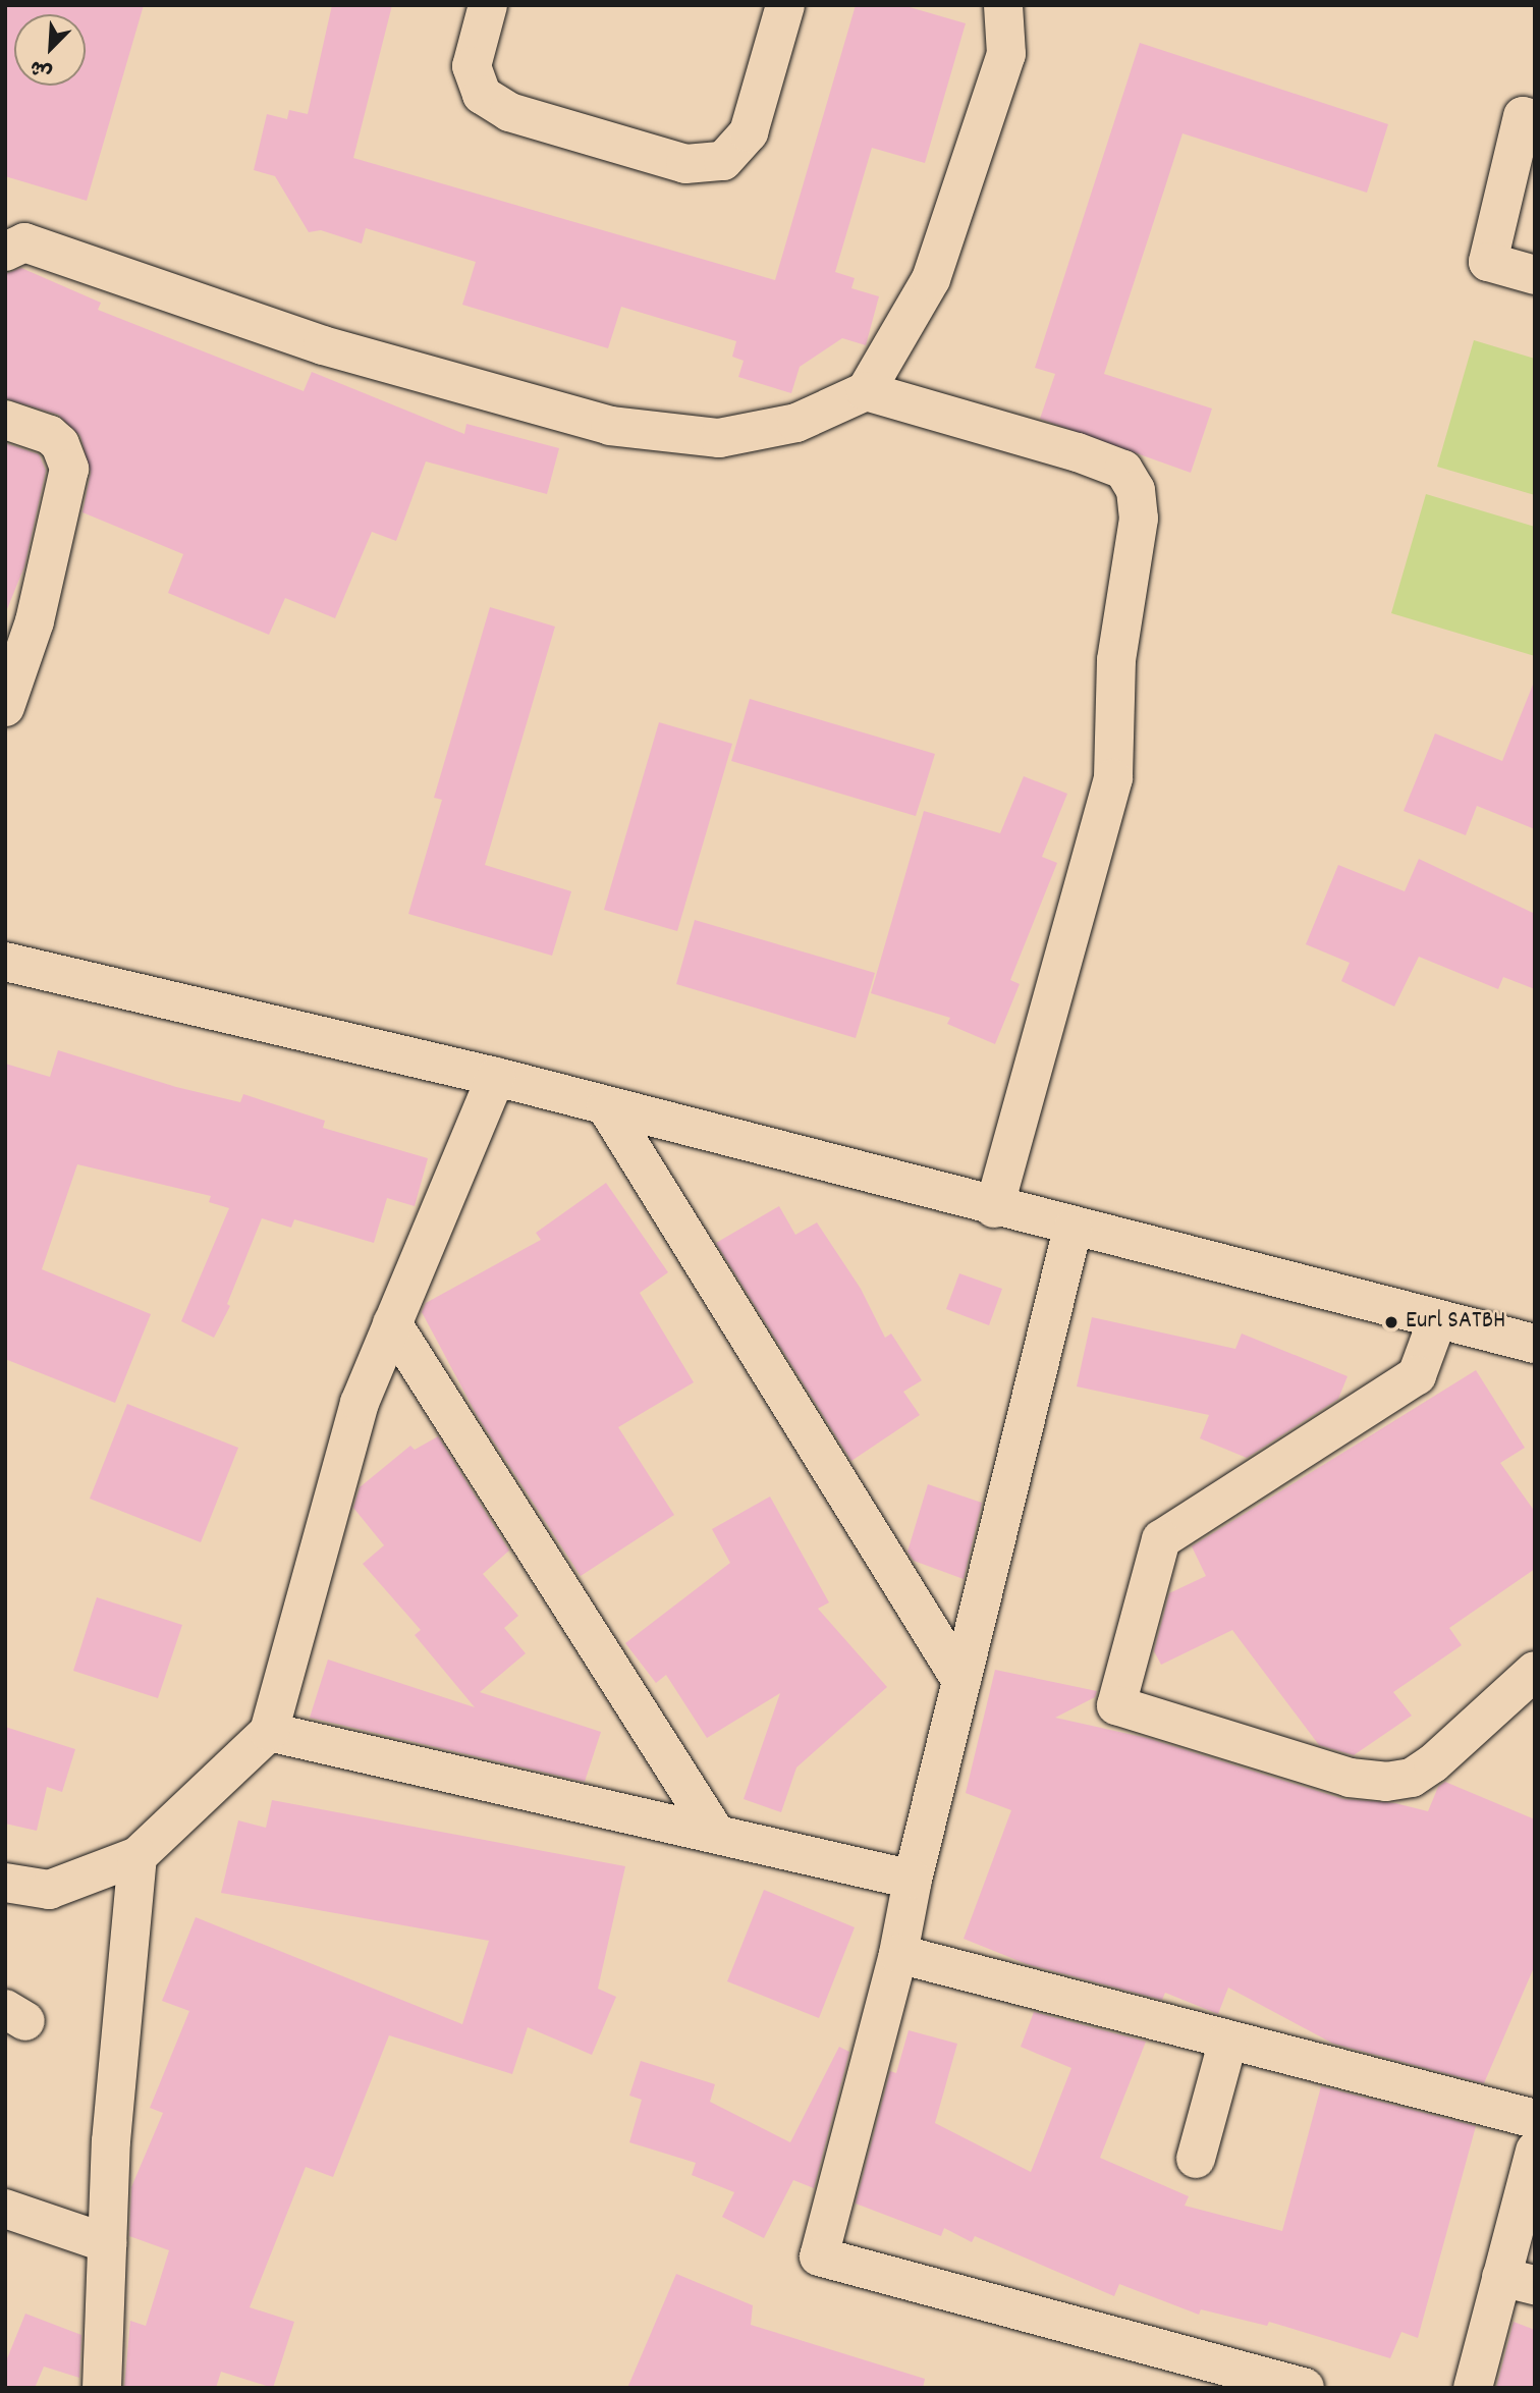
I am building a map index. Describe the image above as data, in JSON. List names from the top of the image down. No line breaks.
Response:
{"places":["Eurl SATBH"],"north":"bottom left"}
